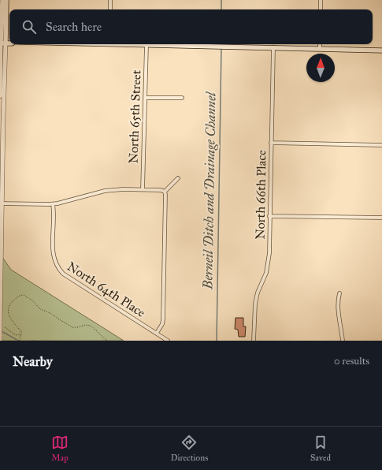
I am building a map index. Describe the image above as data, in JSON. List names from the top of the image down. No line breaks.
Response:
{"streets":{"street":["North 65th Street","North 66th Place","North 64th Place"]},"water":["Berneil Ditch and Drainage Channel"],"north":"top","page":{"search":"Search here","heading":["Nearby","0 results"],"nav":["Map","Directions","Saved"]}}
